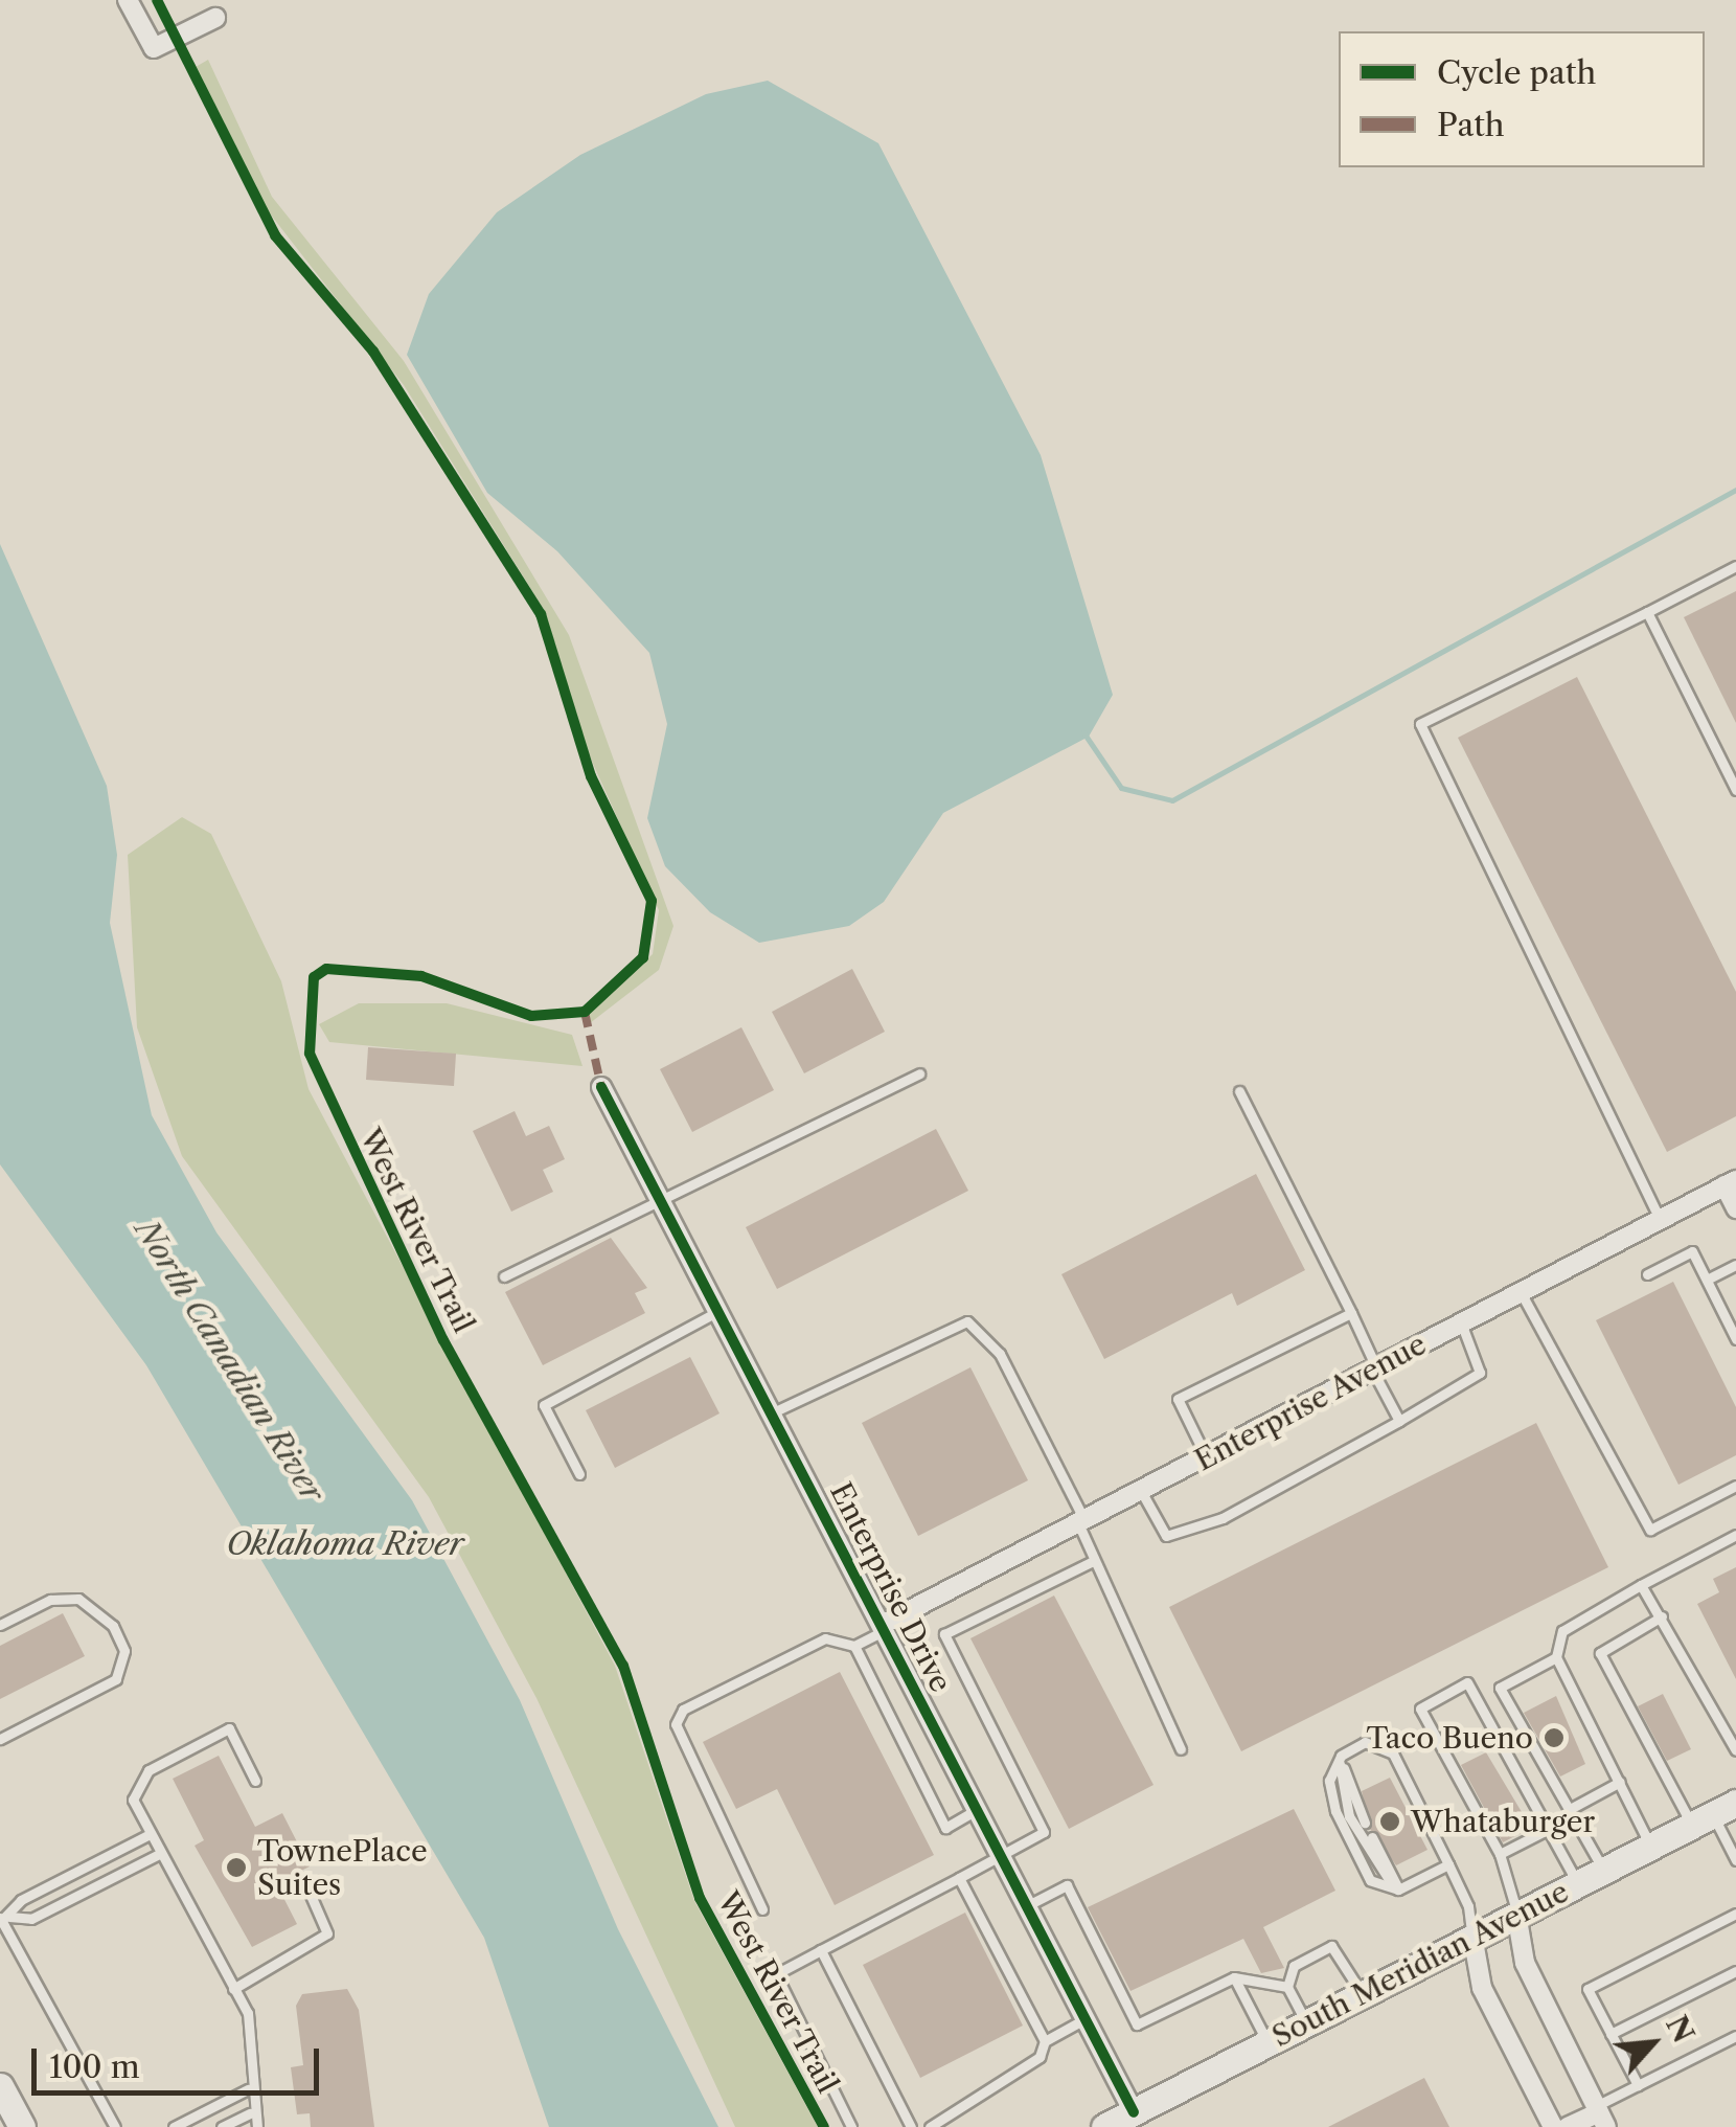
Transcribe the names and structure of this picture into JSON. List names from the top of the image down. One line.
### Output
{"streets":{"main road":["South Meridian Avenue"],"street":["Enterprise Avenue","Enterprise Drive"],"cycle path":["West River Trail"]},"crossings":[["Enterprise Avenue","Enterprise Drive"],["Enterprise Drive","South Meridian Avenue"]],"water":["North Canadian River","Oklahoma River"],"places":["Taco Bueno","Whataburger","TownePlace Suites"],"legend":["Cycle path","Path"],"scale_bar":"100 m","north":"top right"}
